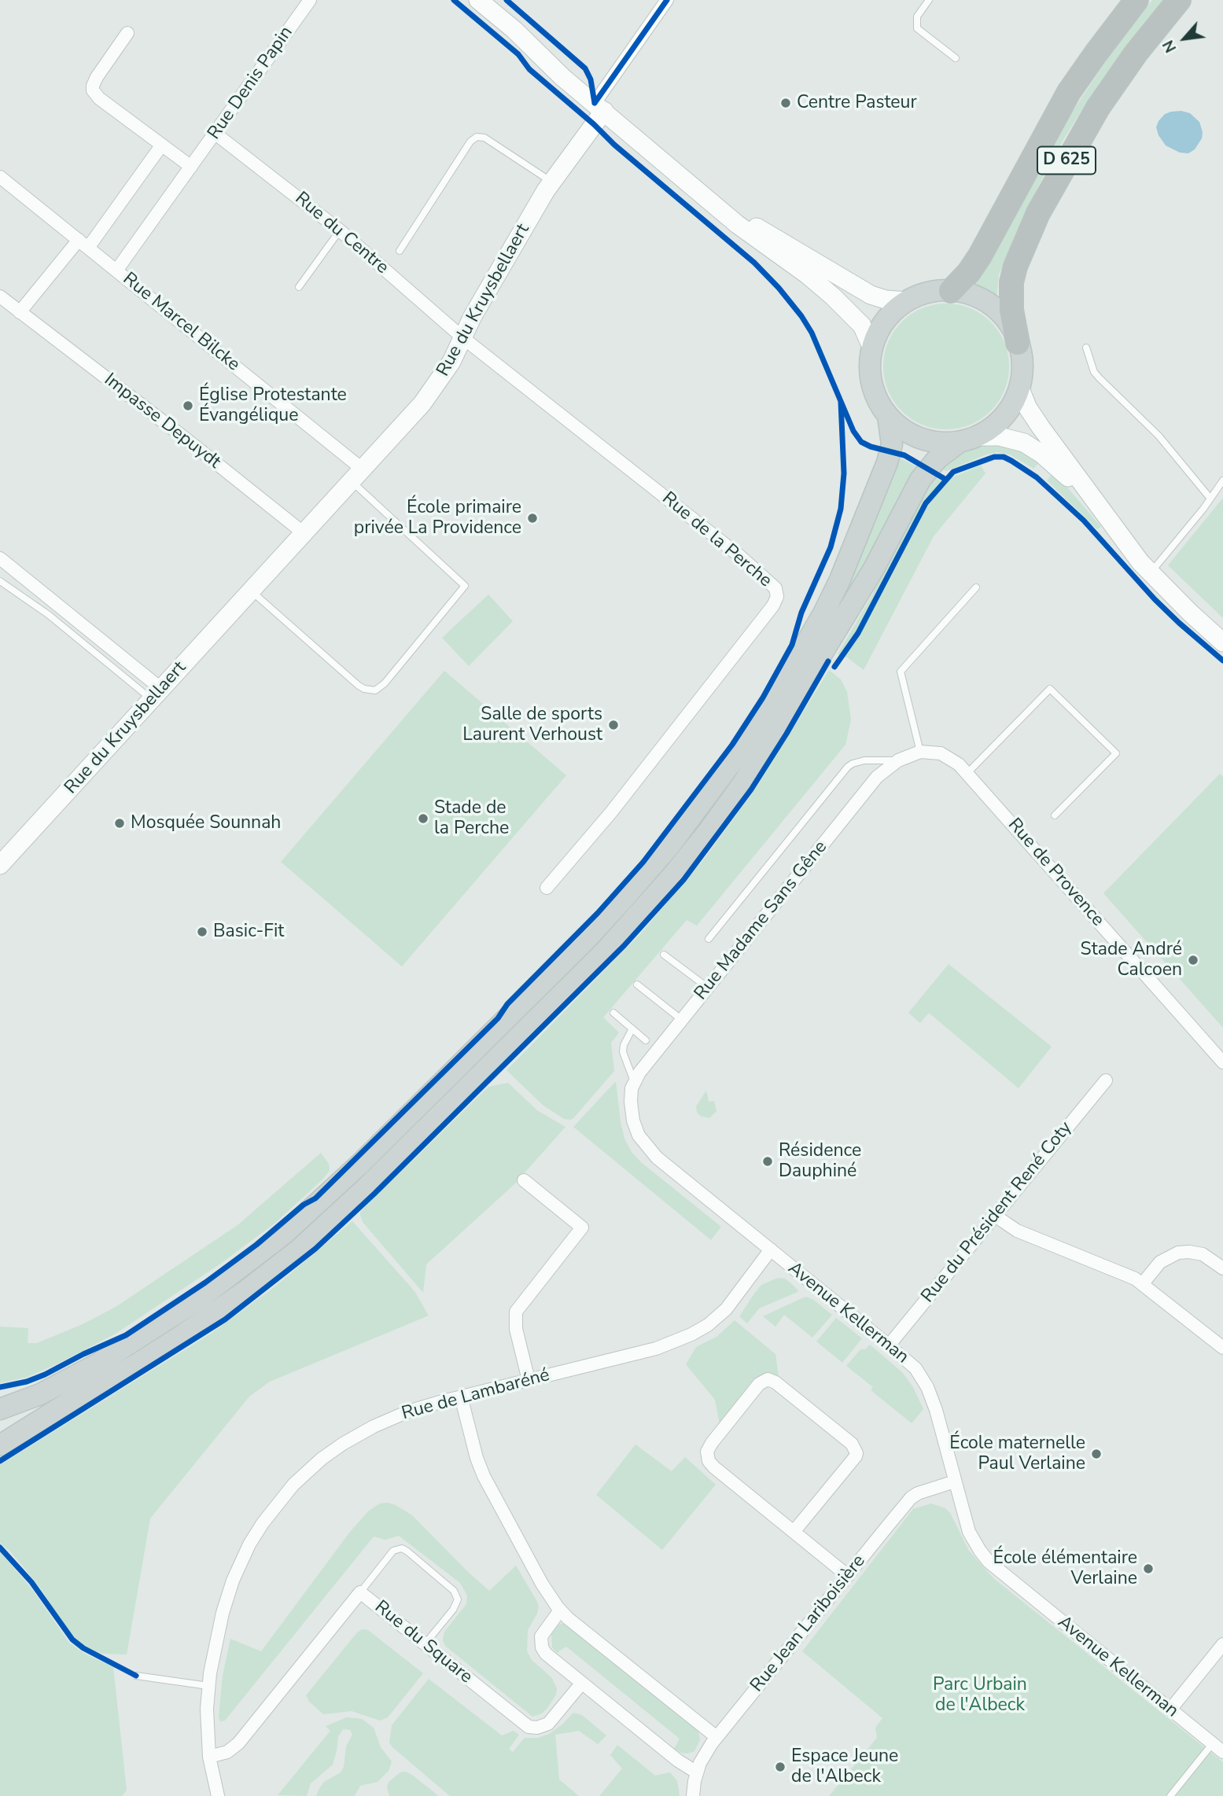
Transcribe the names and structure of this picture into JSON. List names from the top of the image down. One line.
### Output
{"streets":{"highway":["D 625"],"street":["Rue Denis Papin","Rue du Centre","Rue du Kruysbellaert","Rue Marcel Bilcke","Impasse Depuydt","Rue de la Perche","Rue de Provence","Rue Madame Sans Gêne","Rue du Président René Coty","Avenue Kellerman","Rue de Lambaréné","Rue Jean Lariboisière","Rue du Square"]},"crossings":[["Rue Denis Papin","Rue du Centre"],["Rue Denis Papin","Rue Marcel Bilcke"],["Rue du Centre","Rue du Kruysbellaert"],["Rue du Centre","Rue de la Perche"],["Rue du Kruysbellaert","Rue Marcel Bilcke"],["Rue du Kruysbellaert","Impasse Depuydt"],["Rue du Kruysbellaert","Rue de la Perche"],["Rue de Provence","Rue Madame Sans Gêne"],["Rue Madame Sans Gêne","Avenue Kellerman"],["Rue du Président René Coty","Avenue Kellerman"],["Avenue Kellerman","Rue de Lambaréné"],["Avenue Kellerman","Rue Jean Lariboisière"],["Rue de Lambaréné","Rue du Square"]],"parks":["Parc Urbain de l'Albeck"],"places":["Centre Pasteur","Église Protestante Évangélique","École primaire privée La Providence","Salle de sports Laurent Verhoust","Stade de la Perche","Mosquée Sounnah","Basic-Fit","Stade André Calcoen","Résidence Dauphiné","École maternelle Paul Verlaine","École élémentaire Verlaine","Espace Jeune de l'Albeck"],"north":"bottom left"}
